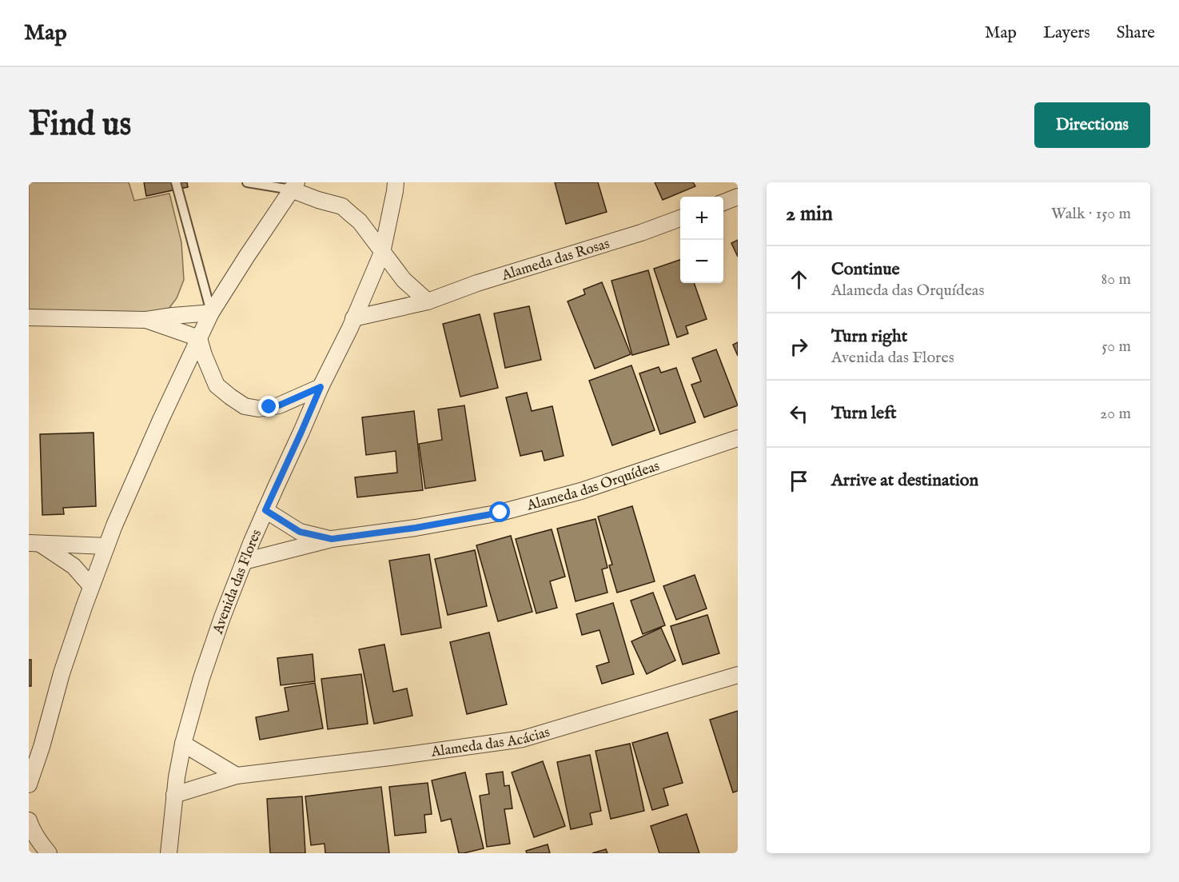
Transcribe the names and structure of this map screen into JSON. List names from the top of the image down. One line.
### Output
{"streets":{"street":["Alameda das Rosas","Alameda das Orquídeas","Avenida das Flores","Alameda das Acácias"]},"crossings":[["Alameda das Rosas","Avenida das Flores"],["Alameda das Orquídeas","Avenida das Flores"],["Avenida das Flores","Alameda das Acácias"]],"page":{"header":"Map","nav":["Map","Layers","Share"],"buttons":"Directions","title":"Find us","heading":["2 min","Walk · 150 m"],"map_buttons":["+","−"],"list":[["Continue","Alameda das Orquídeas","80 m"],["Turn right","Avenida das Flores","50 m"],["Turn left","20 m"],"Arrive at destination"]}}
